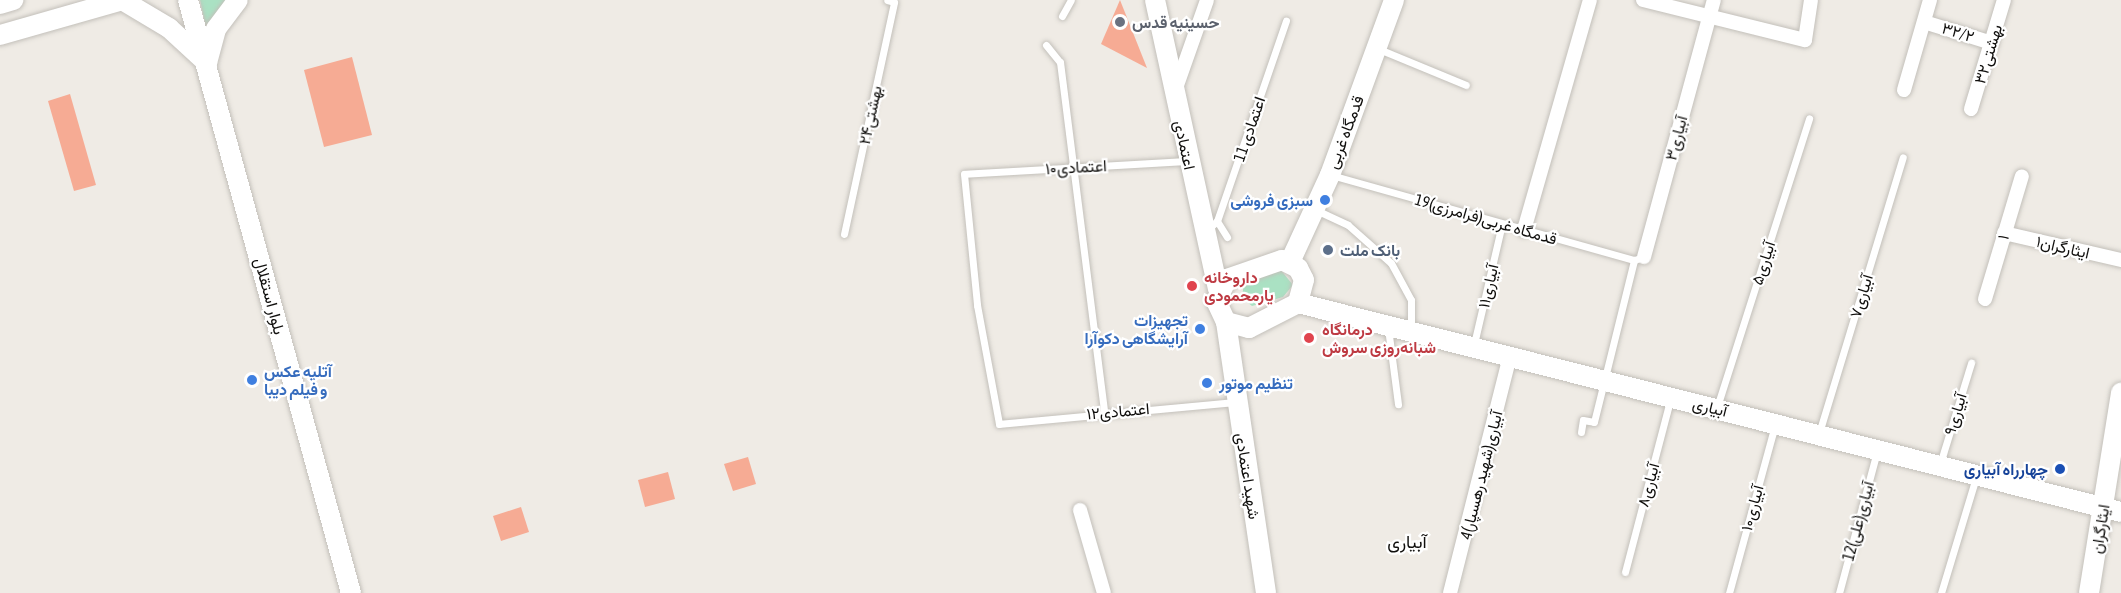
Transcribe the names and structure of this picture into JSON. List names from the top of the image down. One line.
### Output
{"streets":{"street":["۳۲/۲","بهشتی۳۲","قدمگاه غربی","آبیاری۳","اعتمادی","۱","ایثارگران۱","بلوار استقلال","آبیاری","4آبیاری(شهید رهسپار)","شهید اعتمادی","ایثارگران"],"lane":["۲۴بهشتی","11 اعتمادی","اعتمادی۱۰","19قدمگاه غربی(فرامرزی)","آبیاری۵","آبیاری۱۱","آبیاری۷","اعتمادی۱۲","آبیاری۹","آبیاری۸","آبیاری۱۰","12آبیاری(علی)"]},"crossings":[["۳۲/۲","بهشتی۳۲"],["11 اعتمادی","اعتمادی"],["قدمگاه غربی","19قدمگاه غربی(فرامرزی)"],["آبیاری۳","19قدمگاه غربی(فرامرزی)"],["آبیاری۳","آبیاری"],["اعتمادی","اعتمادی۱۰"],["اعتمادی","شهید اعتمادی"],["اعتمادی۱۰","اعتمادی۱۲"],["19قدمگاه غربی(فرامرزی)","آبیاری۱۱"],["۱","ایثارگران۱"],["آبیاری۵","آبیاری"],["آبیاری۱۱","آبیاری"],["آبیاری۷","آبیاری"],["آبیاری","آبیاری۹"],["آبیاری","4آبیاری(شهید رهسپار)"],["آبیاری","آبیاری۸"],["آبیاری","آبیاری۱۰"],["آبیاری","12آبیاری(علی)"],["آبیاری","ایثارگران"],["اعتمادی۱۲","شهید اعتمادی"]],"districts":["آبیاری"],"places":["حسینیه قدس","سبزی فروشی","بانک ملت","داروخانه یارمحمودی","تجهیزات آرایشگاهی دکوآرا","درمانگاه شبانه‌روزی سروش","آتلیه عکس و فیلم دیبا","تنظیم موتور","چهارراه آبیاری"]}
